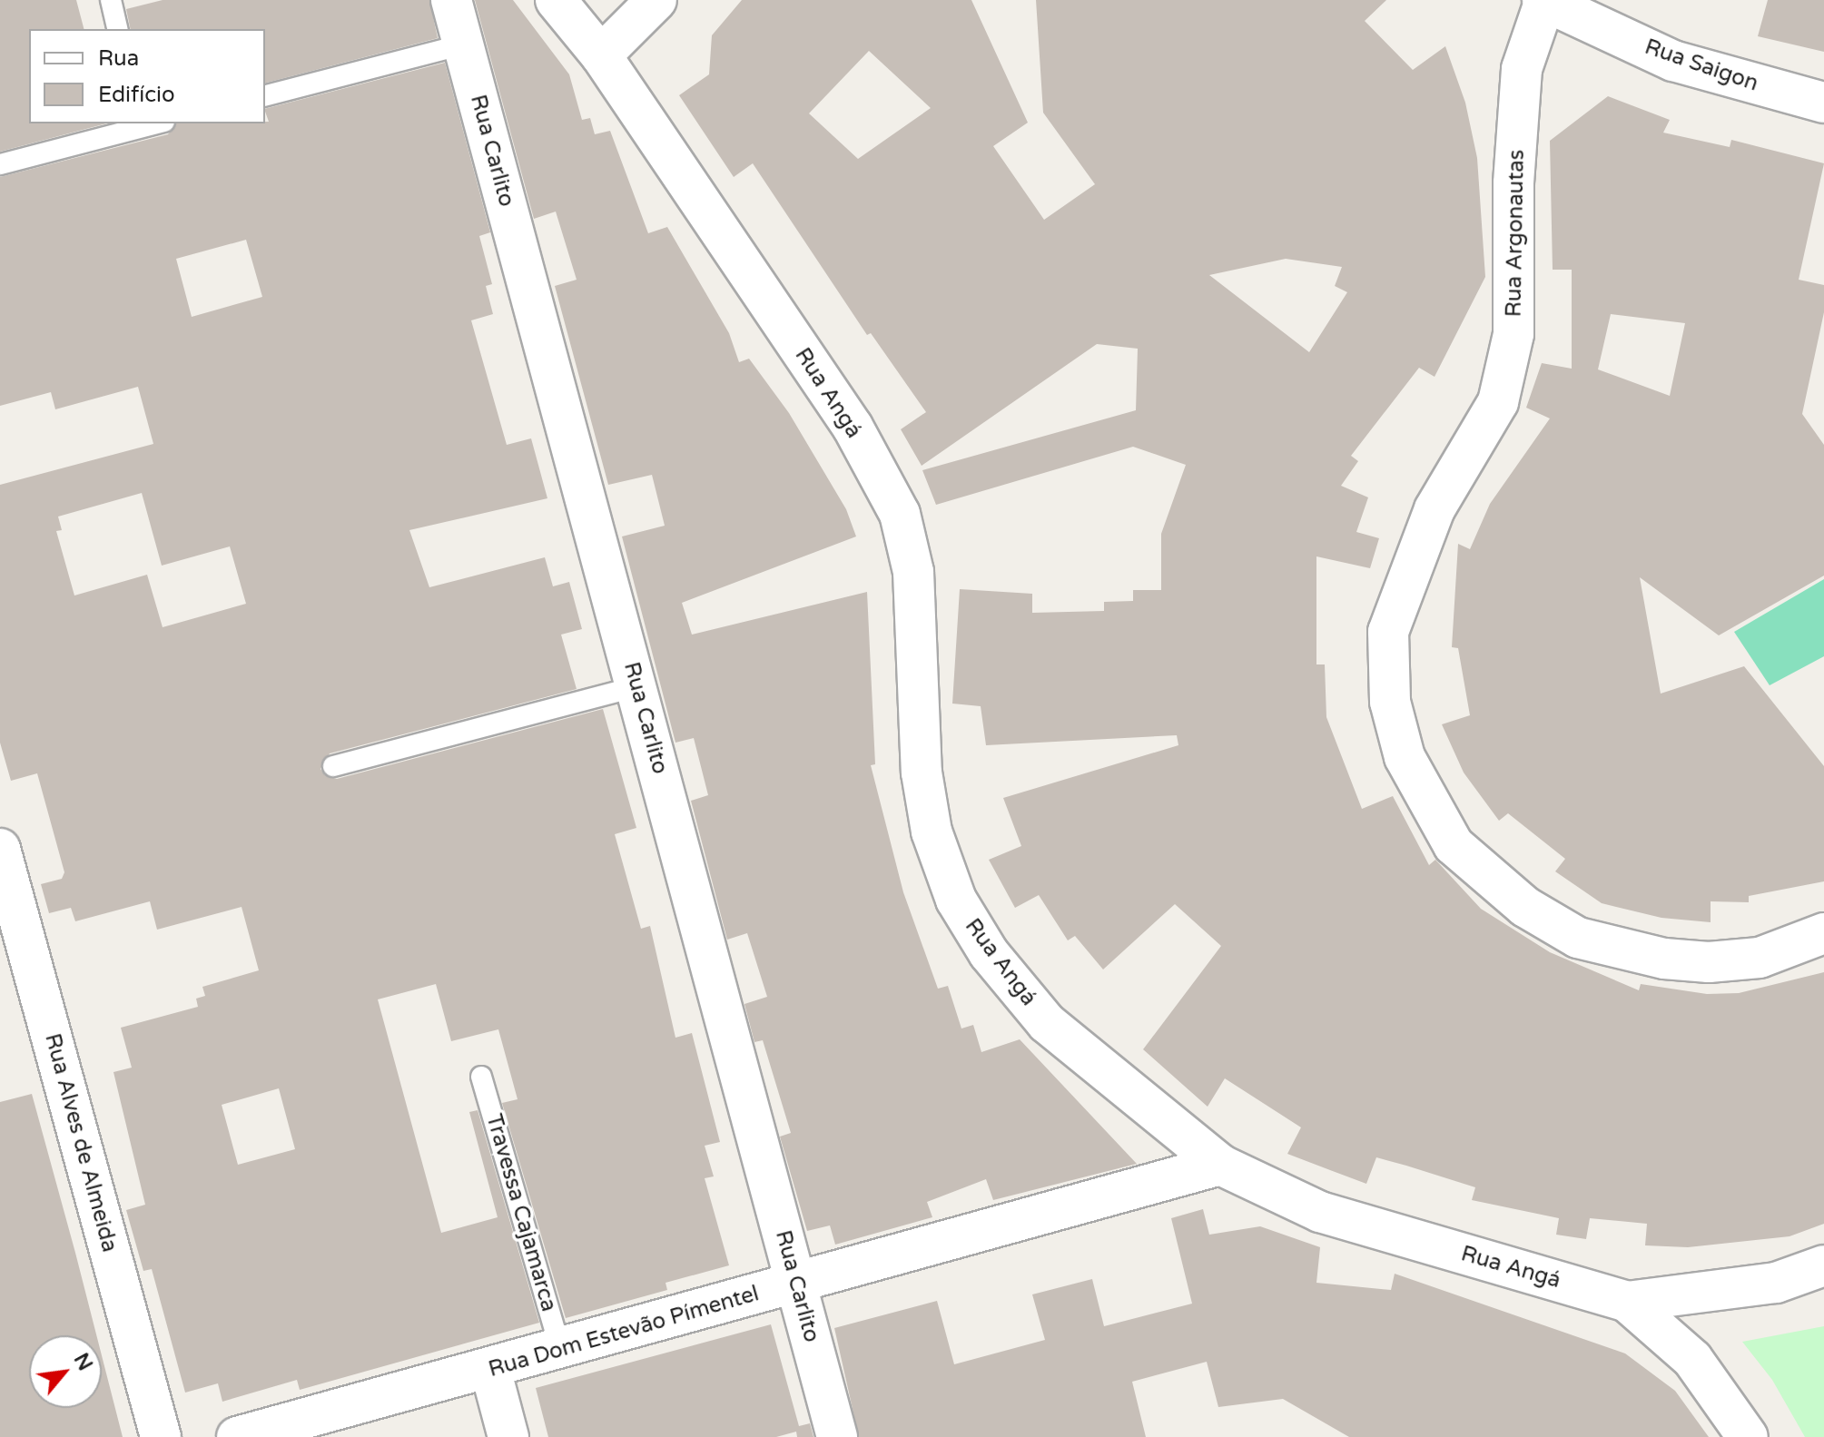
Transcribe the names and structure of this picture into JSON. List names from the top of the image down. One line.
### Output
{"streets":{"street":["Rua Saigon","Rua Carlito","Rua Argonautas","Rua Angá","Rua Alves de Almeida","Rua Dom Estevão Pímentel"],"lane":["Travessa Cajamarca"]},"crossings":[["Rua Saigon","Rua Argonautas"],["Rua Carlito","Rua Dom Estevão Pímentel"],["Rua Angá","Rua Dom Estevão Pímentel"],["Travessa Cajamarca","Rua Dom Estevão Pímentel"]],"legend":["Rua","Edifício"],"north":"top right"}
